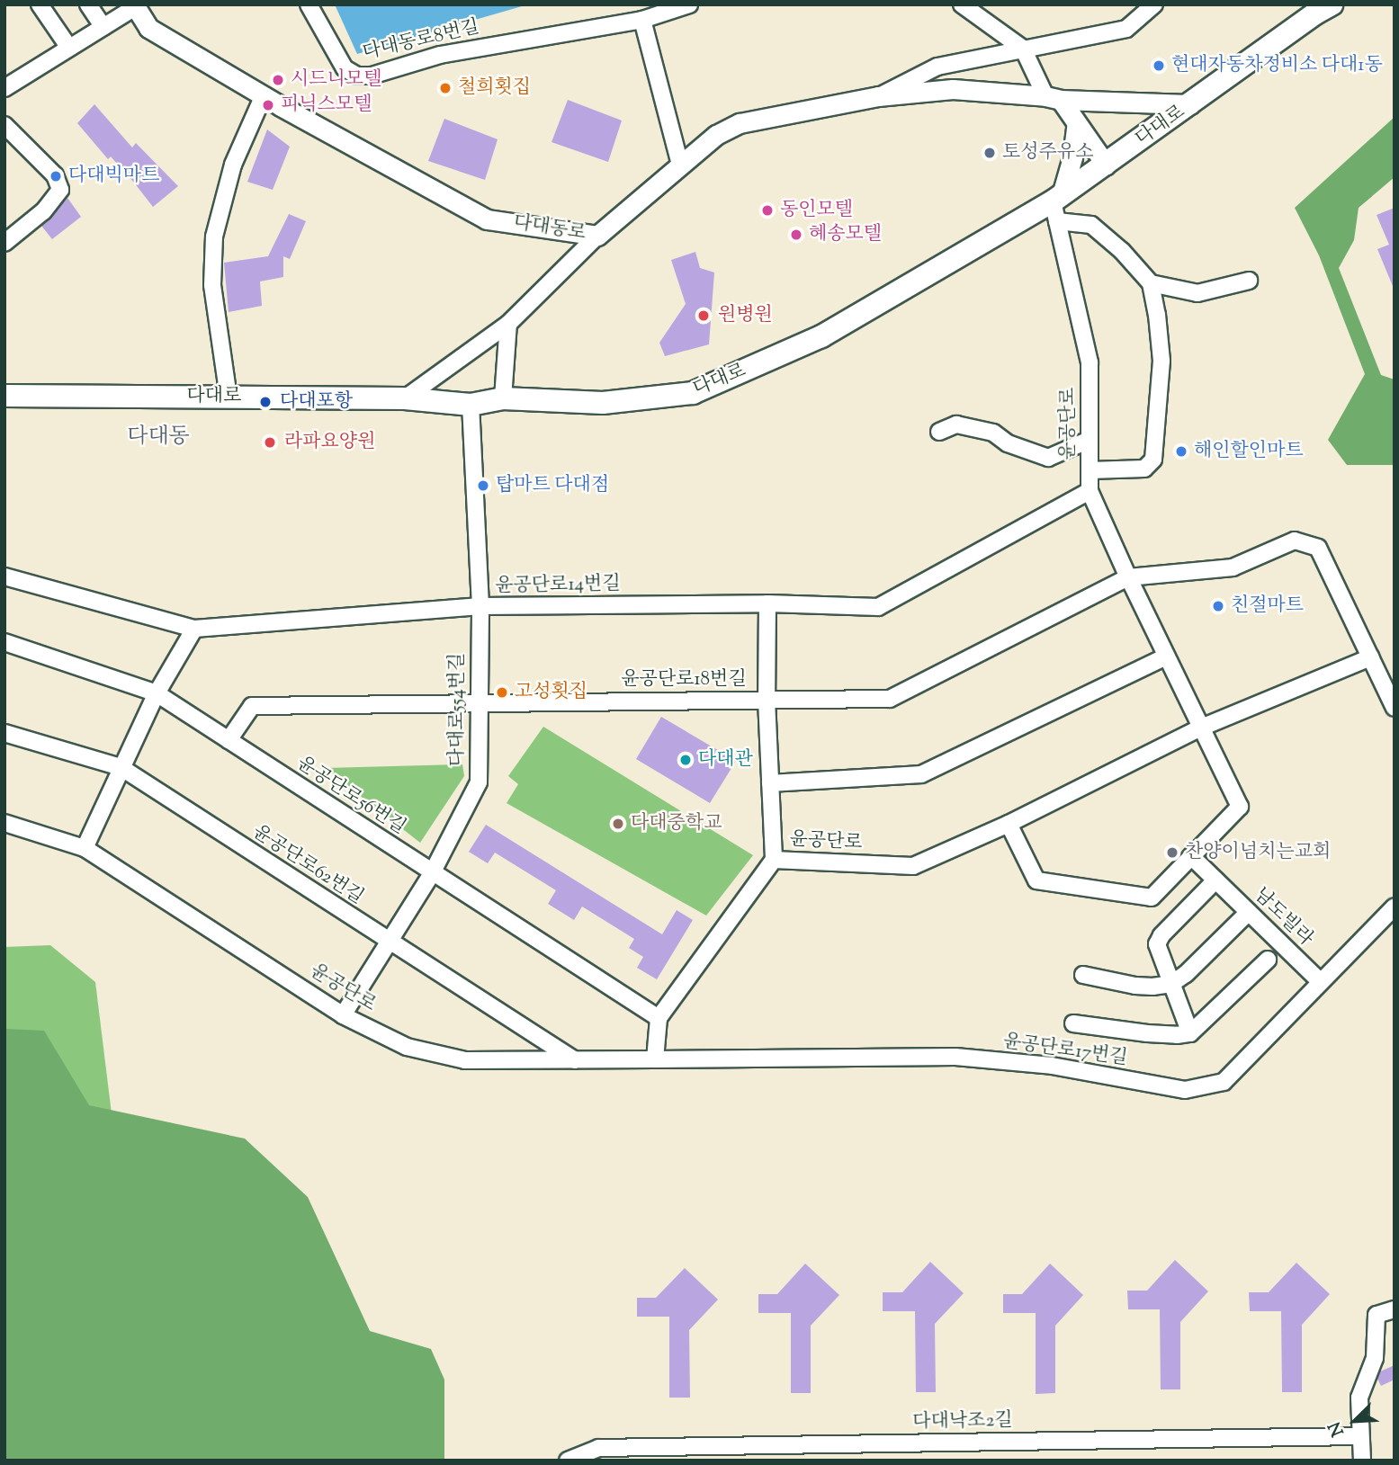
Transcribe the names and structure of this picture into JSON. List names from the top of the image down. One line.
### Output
{"streets":{"main road":["다대로"],"street":["다대동로8번길","다대동로","윤공단로","윤공단로14번길","윤공단로18번길","다대로554번길","윤공단로56번길","윤공단로62번길","남도빌라","윤공단로17번길","다대낙조2길"]},"crossings":[["다대로","다대동로"],["다대로","윤공단로"],["다대로","다대로554번길"],["윤공단로","윤공단로14번길"],["윤공단로","윤공단로18번길"],["윤공단로","다대로554번길"],["윤공단로","윤공단로56번길"],["윤공단로","윤공단로62번길"],["윤공단로","윤공단로17번길"],["윤공단로14번길","다대로554번길"],["윤공단로18번길","다대로554번길"],["윤공단로18번길","윤공단로56번길"],["다대로554번길","윤공단로56번길"],["다대로554번길","윤공단로62번길"],["남도빌라","윤공단로17번길"]],"districts":["다대동"],"places":["현대자동차정비소 다대1동","시드니모텔","철희횟집","피닉스모텔","토성주유소","다대빅마트","동인모텔","혜송모텔","원병원","다대포항","라파요양원","해인할인마트","탑마트 다대점","친절마트","고성횟집","다대관","다대중학교","찬양이넘치는교회"],"north":"bottom left"}
